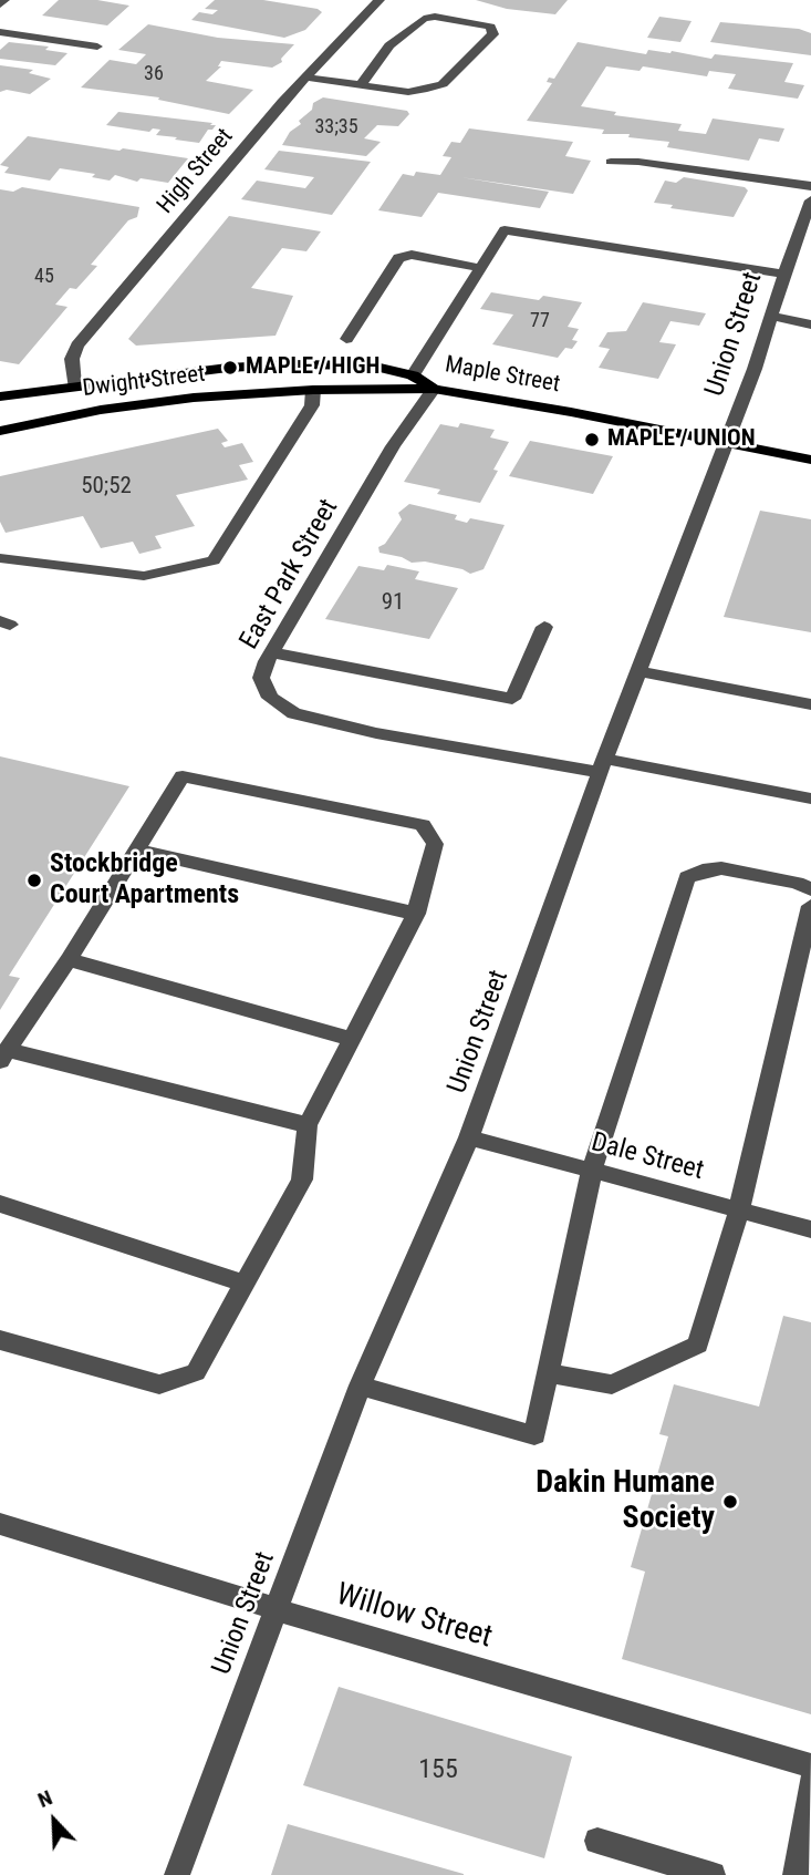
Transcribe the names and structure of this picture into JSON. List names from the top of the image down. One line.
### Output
{"streets":{"main road":["Maple Street","Dwight Street"],"street":["High Street","Union Street","East Park Street","Dale Street","Willow Street"]},"crossings":[["High Street","Maple Street"],["Union Street","Maple Street"],["Union Street","East Park Street"],["Union Street","Dale Street"],["Union Street","Willow Street"],["Maple Street","Dwight Street"],["Maple Street","East Park Street"],["Dwight Street","East Park Street"]],"places":["MAPLE / HIGH","MAPLE / UNION","Stockbridge Court Apartments","Dakin Humane Society"],"house_numbers":["36","33;35","45","77","50;52","91","155"],"north":"top left"}
